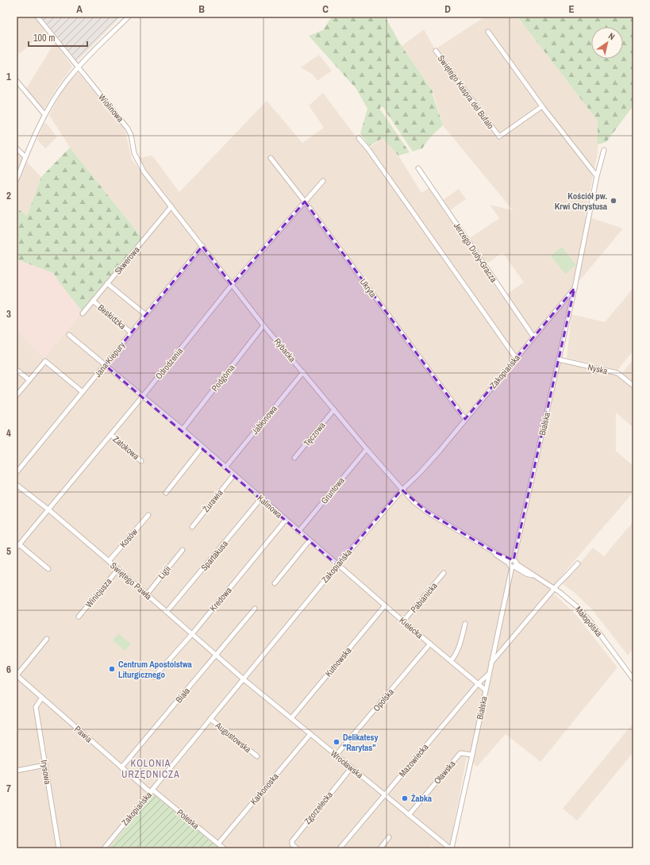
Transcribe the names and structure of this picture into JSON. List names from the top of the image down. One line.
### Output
{"streets":{"street":["Świętego Kaspra del Bufalo","Wiolinowa","Jerzego Dudy-Gracza","Skwerowa","Ukryta","Beskidzka","Rybacka","Jana Kiepury","Odrodzenia","Nyska","Zakopiańska","Podgórna","Jabłonowa","Bialska","Tęczowa","Zatokowa","Gruntowa","Żurawia","Kalinowa","Kosów","Spartakusa","Ligii","Świętego Pawła","Winicjusza","Pabianicka","Kredowa","Małopolska","Kielecka","Kutnowska","Biała","Opolska","Pawia","Augustowska","Mazowiecka","Wrocławska","Irysowa","Oławska","Karkonoska","Zgorzelecka","Poleska"]},"crossings":[["Wiolinowa","Skwerowa"],["Wiolinowa","Rybacka"],["Jerzego Dudy-Gracza","Zakopiańska"],["Skwerowa","Beskidzka"],["Skwerowa","Rybacka"],["Ukryta","Odrodzenia"],["Ukryta","Zakopiańska"],["Beskidzka","Jana Kiepury"],["Rybacka","Jana Kiepury"],["Rybacka","Odrodzenia"],["Rybacka","Zakopiańska"],["Rybacka","Podgórna"],["Rybacka","Jabłonowa"],["Rybacka","Tęczowa"],["Rybacka","Gruntowa"],["Rybacka","Małopolska"],["Jana Kiepury","Kalinowa"],["Odrodzenia","Zatokowa"],["Odrodzenia","Kalinowa"],["Odrodzenia","Świętego Pawła"],["Nyska","Bialska"],["Zakopiańska","Bialska"],["Zakopiańska","Kalinowa"],["Zakopiańska","Świętego Pawła"],["Zakopiańska","Małopolska"],["Zakopiańska","Kielecka"],["Zakopiańska","Pawia"],["Zakopiańska","Augustowska"],["Zakopiańska","Wrocławska"],["Zakopiańska","Poleska"],["Podgórna","Kalinowa"],["Jabłonowa","Kalinowa"],["Bialska","Małopolska"],["Bialska","Kielecka"],["Bialska","Mazowiecka"],["Bialska","Wrocławska"],["Bialska","Oławska"],["Gruntowa","Kalinowa"],["Żurawia","Kalinowa"],["Kalinowa","Spartakusa"],["Kalinowa","Kredowa"],["Kalinowa","Kielecka"],["Kosów","Świętego Pawła"],["Spartakusa","Świętego Pawła"],["Ligii","Świętego Pawła"],["Świętego Pawła","Winicjusza"],["Świętego Pawła","Kredowa"],["Świętego Pawła","Biała"],["Świętego Pawła","Wrocławska"],["Pabianicka","Kielecka"],["Kielecka","Kutnowska"],["Kielecka","Opolska"],["Kielecka","Mazowiecka"],["Kutnowska","Wrocławska"],["Biała","Pawia"],["Opolska","Wrocławska"],["Pawia","Irysowa"],["Pawia","Poleska"],["Mazowiecka","Wrocławska"],["Wrocławska","Oławska"],["Wrocławska","Karkonoska"],["Wrocławska","Zgorzelecka"],["Karkonoska","Poleska"]],"districts":["KOLONIA URZĘDNICZA"],"places":["Kościół pw. Krwi Chrystusa","Centrum Apostolstwa Liturgicznego","Delikatesy \"Rarytas\"","Żabka"],"scale_bar":"100 m","north":"top right","grid":{"columns":["A","B","C","D","E"],"rows":["1","2","3","4","5","6","7"]}}
